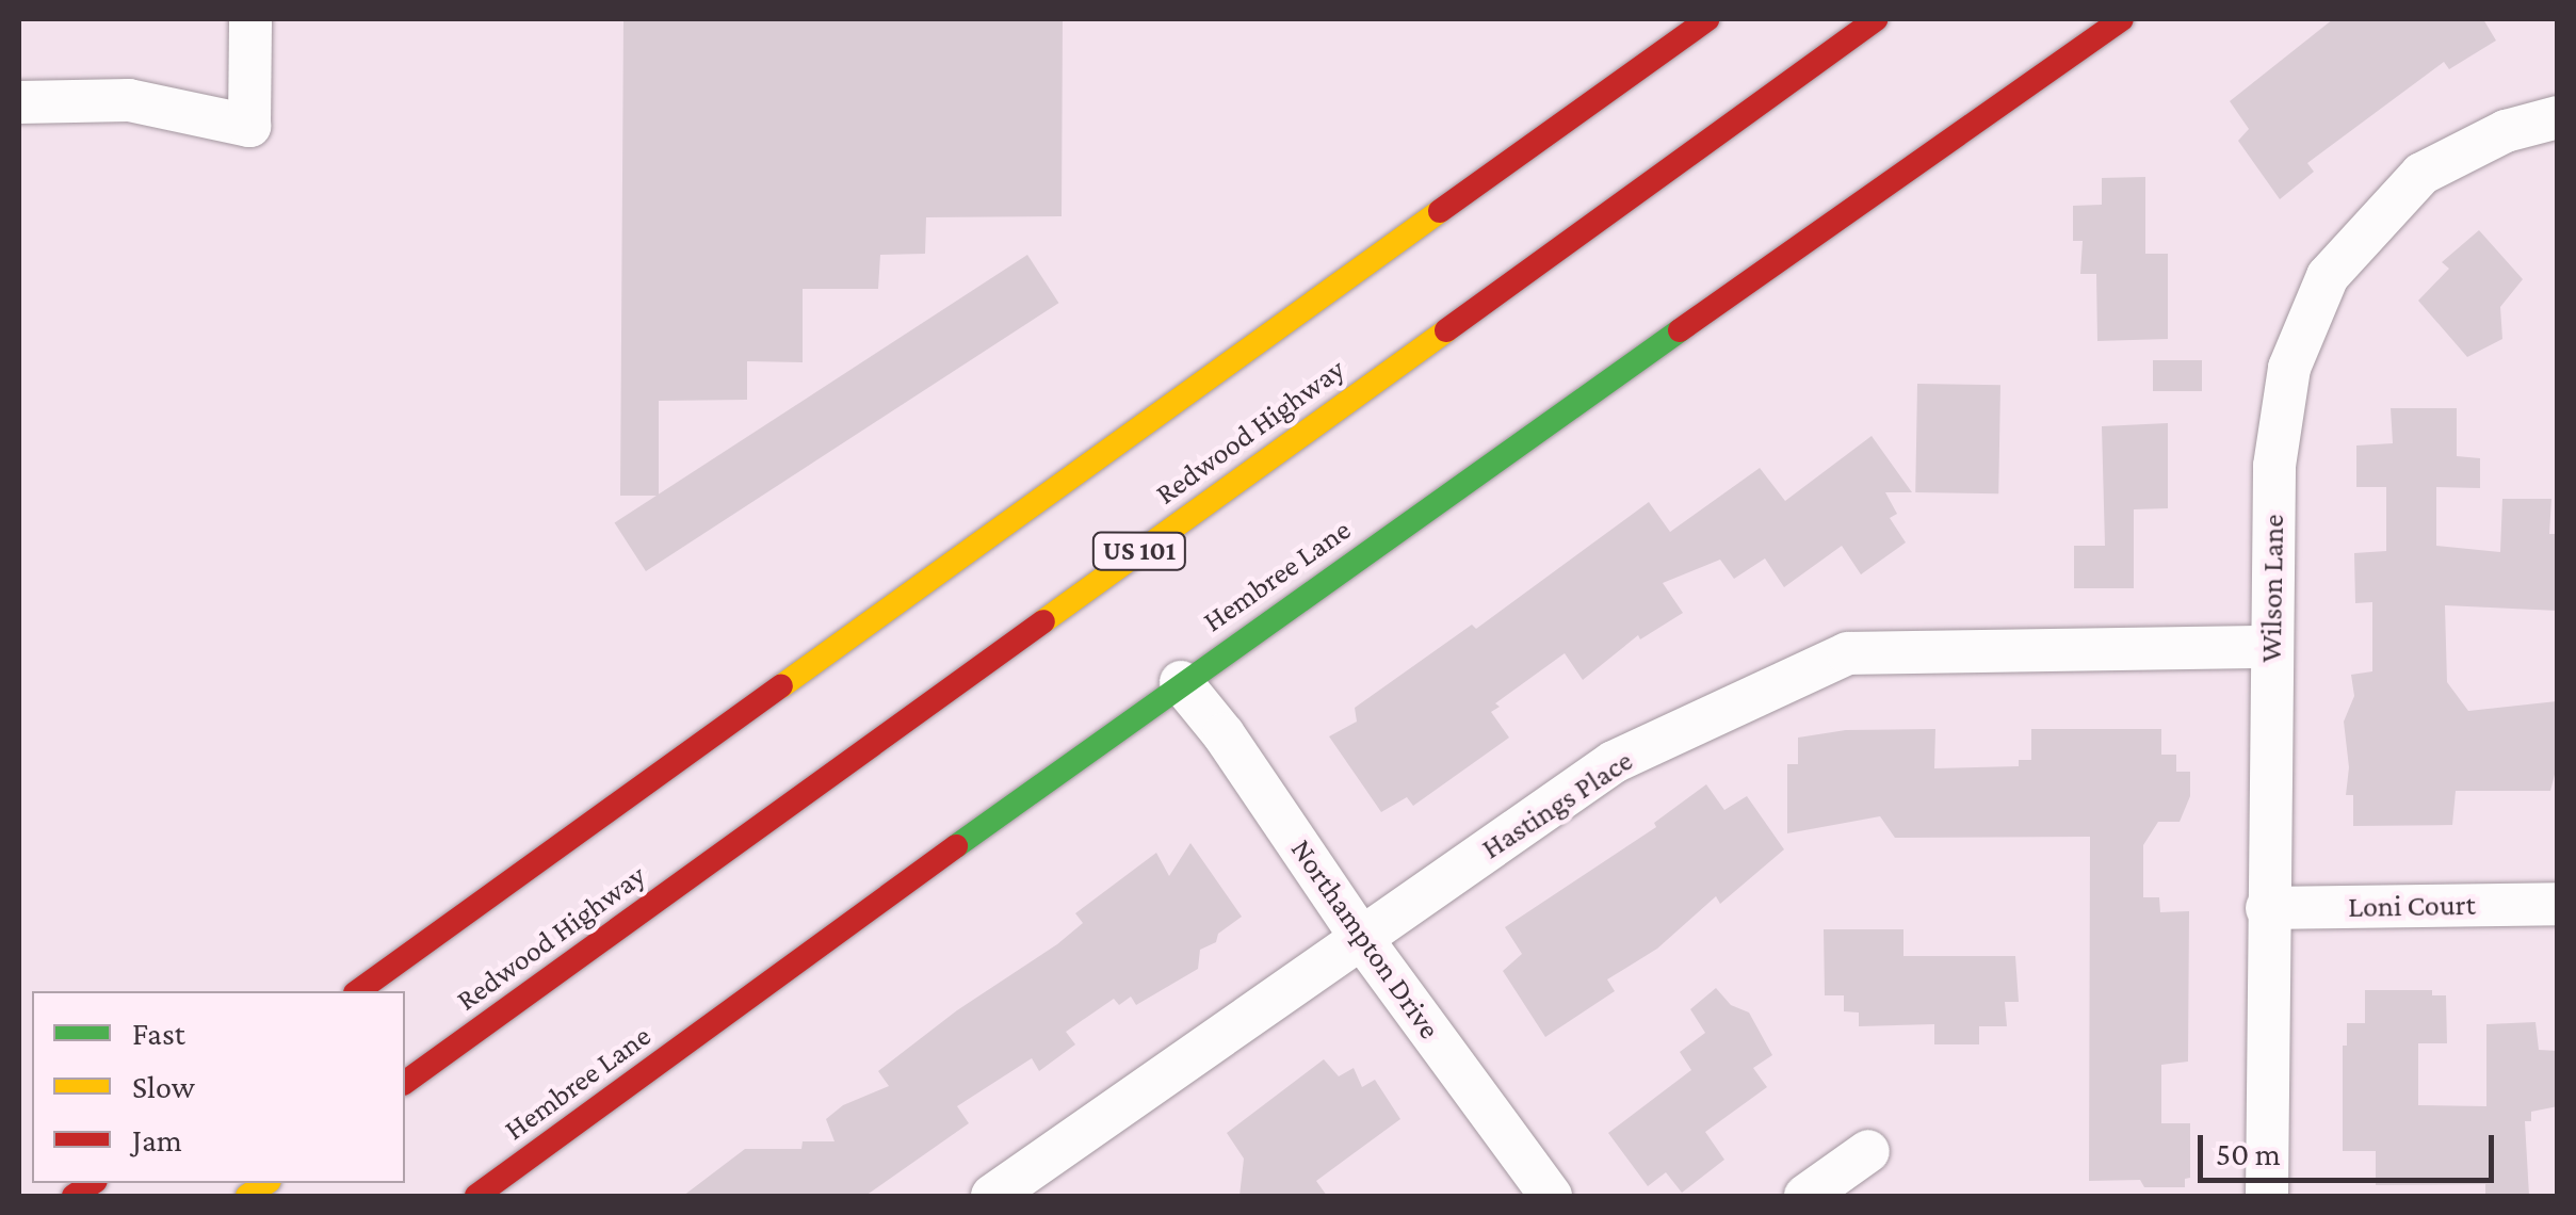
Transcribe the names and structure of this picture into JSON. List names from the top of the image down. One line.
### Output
{"streets":{"main road":["Redwood Highway","US 101","Hembree Lane"],"street":["Wilson Lane","Hastings Place","Loni Court","Northampton Drive"]},"crossings":[["Hembree Lane","Northampton Drive"],["Wilson Lane","Hastings Place"],["Wilson Lane","Loni Court"],["Hastings Place","Northampton Drive"]],"legend":["Fast","Slow","Jam"],"scale_bar":"50 m"}
